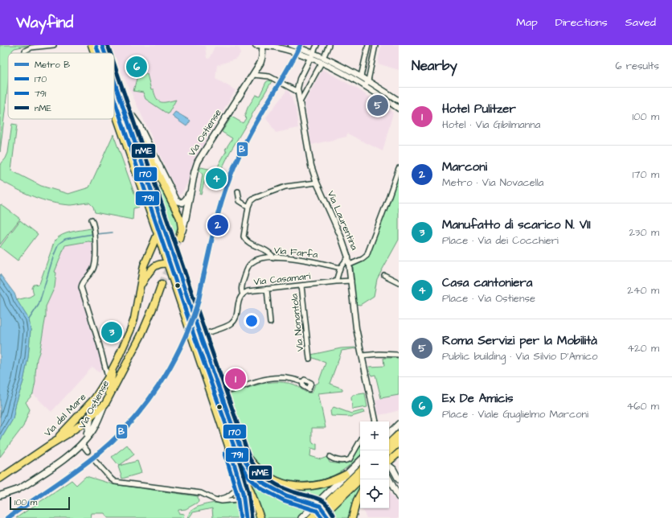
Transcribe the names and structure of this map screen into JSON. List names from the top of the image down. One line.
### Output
{"streets":{"main road":["Via Ostiense","Via del Mare"],"street":["Via Laurentina","Via Farfa","Via Casamari","Via Nonantola"]},"crossings":[["Via Ostiense","Via del Mare"],["Via Laurentina","Via Casamari"],["Via Farfa","Via Casamari"],["Via Casamari","Via Nonantola"]],"lines":["metro line B","transit line 170","transit line nME","transit line 791"],"legend":["Metro B","170","791","nME"],"scale_bar":"100 m","page":{"header":"Wayfind","nav":["Map","Directions","Saved"],"heading":["Nearby","6 results"],"pins":["6","5","4","2","3","1"],"list":[{"mark":"1","name":"Hotel Pulitzer","note":"Hotel · Via Gibilmanna","value":"100 m"},{"mark":"2","name":"Marconi","note":"Metro · Via Novacella","value":"170 m"},{"mark":"3","name":"Manufatto di scarico N. VII","note":"Place · Via dei Cocchieri","value":"230 m"},{"mark":"4","name":"Casa cantoniera","note":"Place · Via Ostiense","value":"240 m"},{"mark":"5","name":"Roma Servizi per la Mobilità","note":"Public building · Via Silvio D'Amico","value":"420 m"},{"mark":"6","name":"Ex De Amicis","note":"Place · Viale Guglielmo Marconi","value":"460 m"}],"map_buttons":["+","−"],"scale":"100 m"}}
